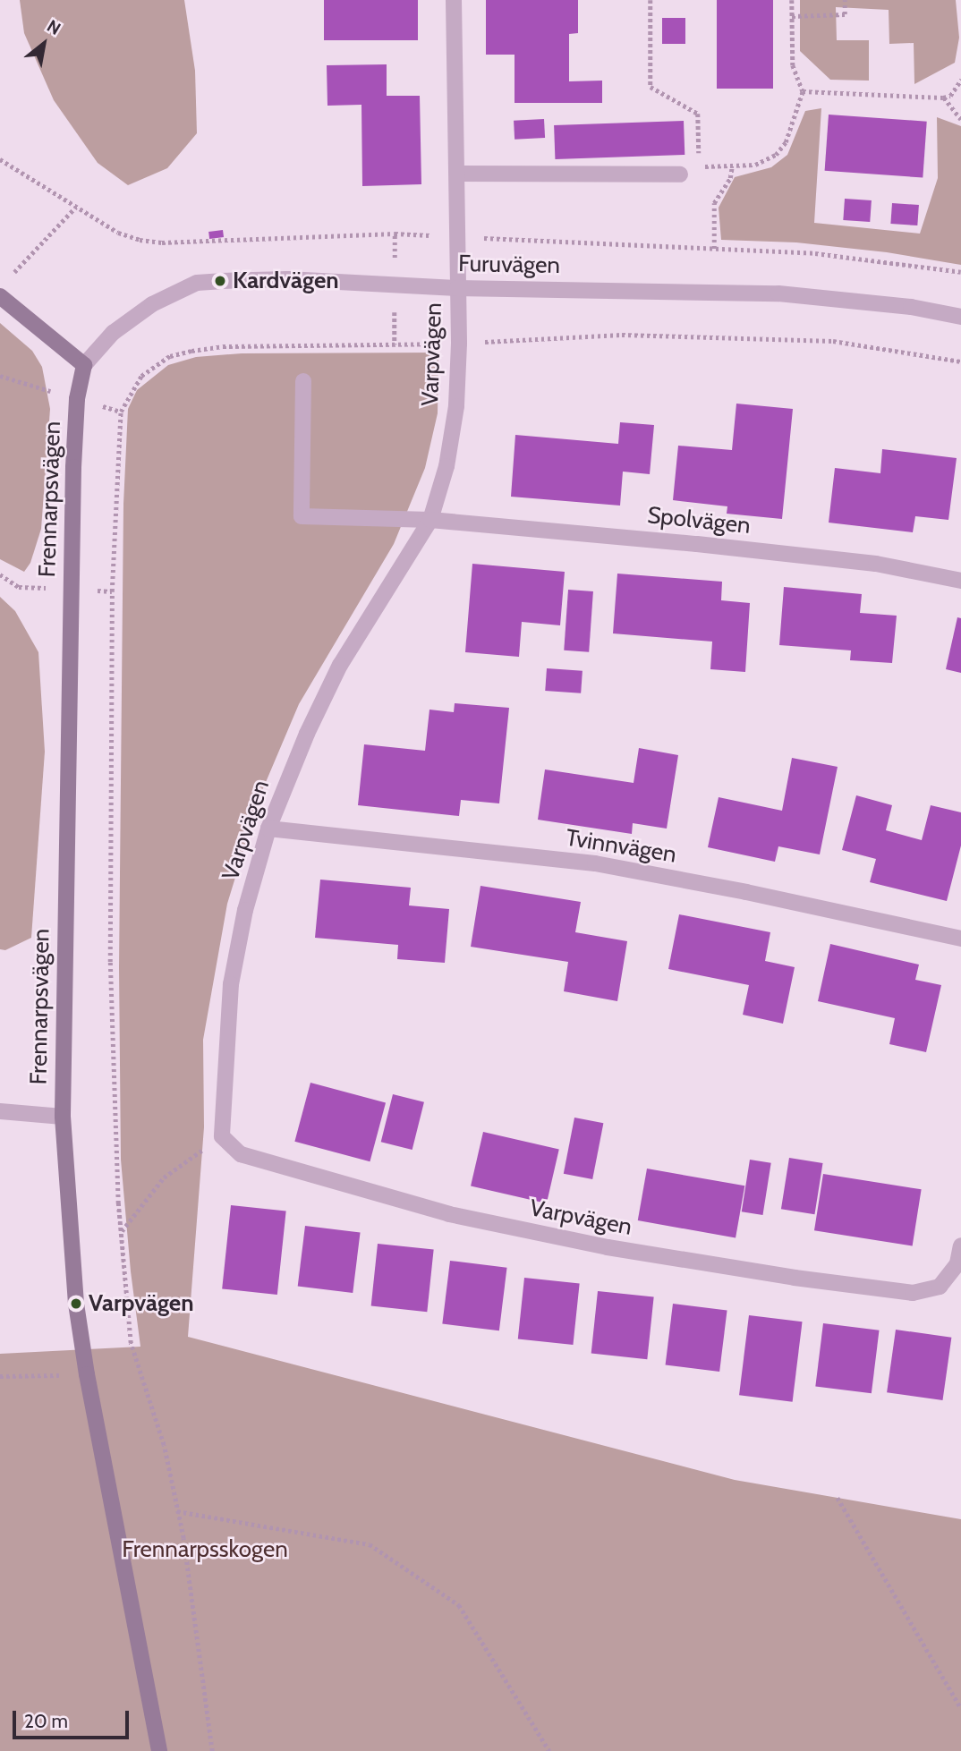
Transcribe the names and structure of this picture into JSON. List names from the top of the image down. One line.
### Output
{"streets":{"street":["Furuvägen","Varpvägen","Frennarpsvägen","Spolvägen","Tvinnvägen"]},"crossings":[["Furuvägen","Varpvägen"],["Furuvägen","Frennarpsvägen"],["Varpvägen","Spolvägen"],["Varpvägen","Tvinnvägen"]],"parks":["Frennarpsskogen"],"places":["Kardvägen","Varpvägen"],"scale_bar":"20 m","north":"top right"}
